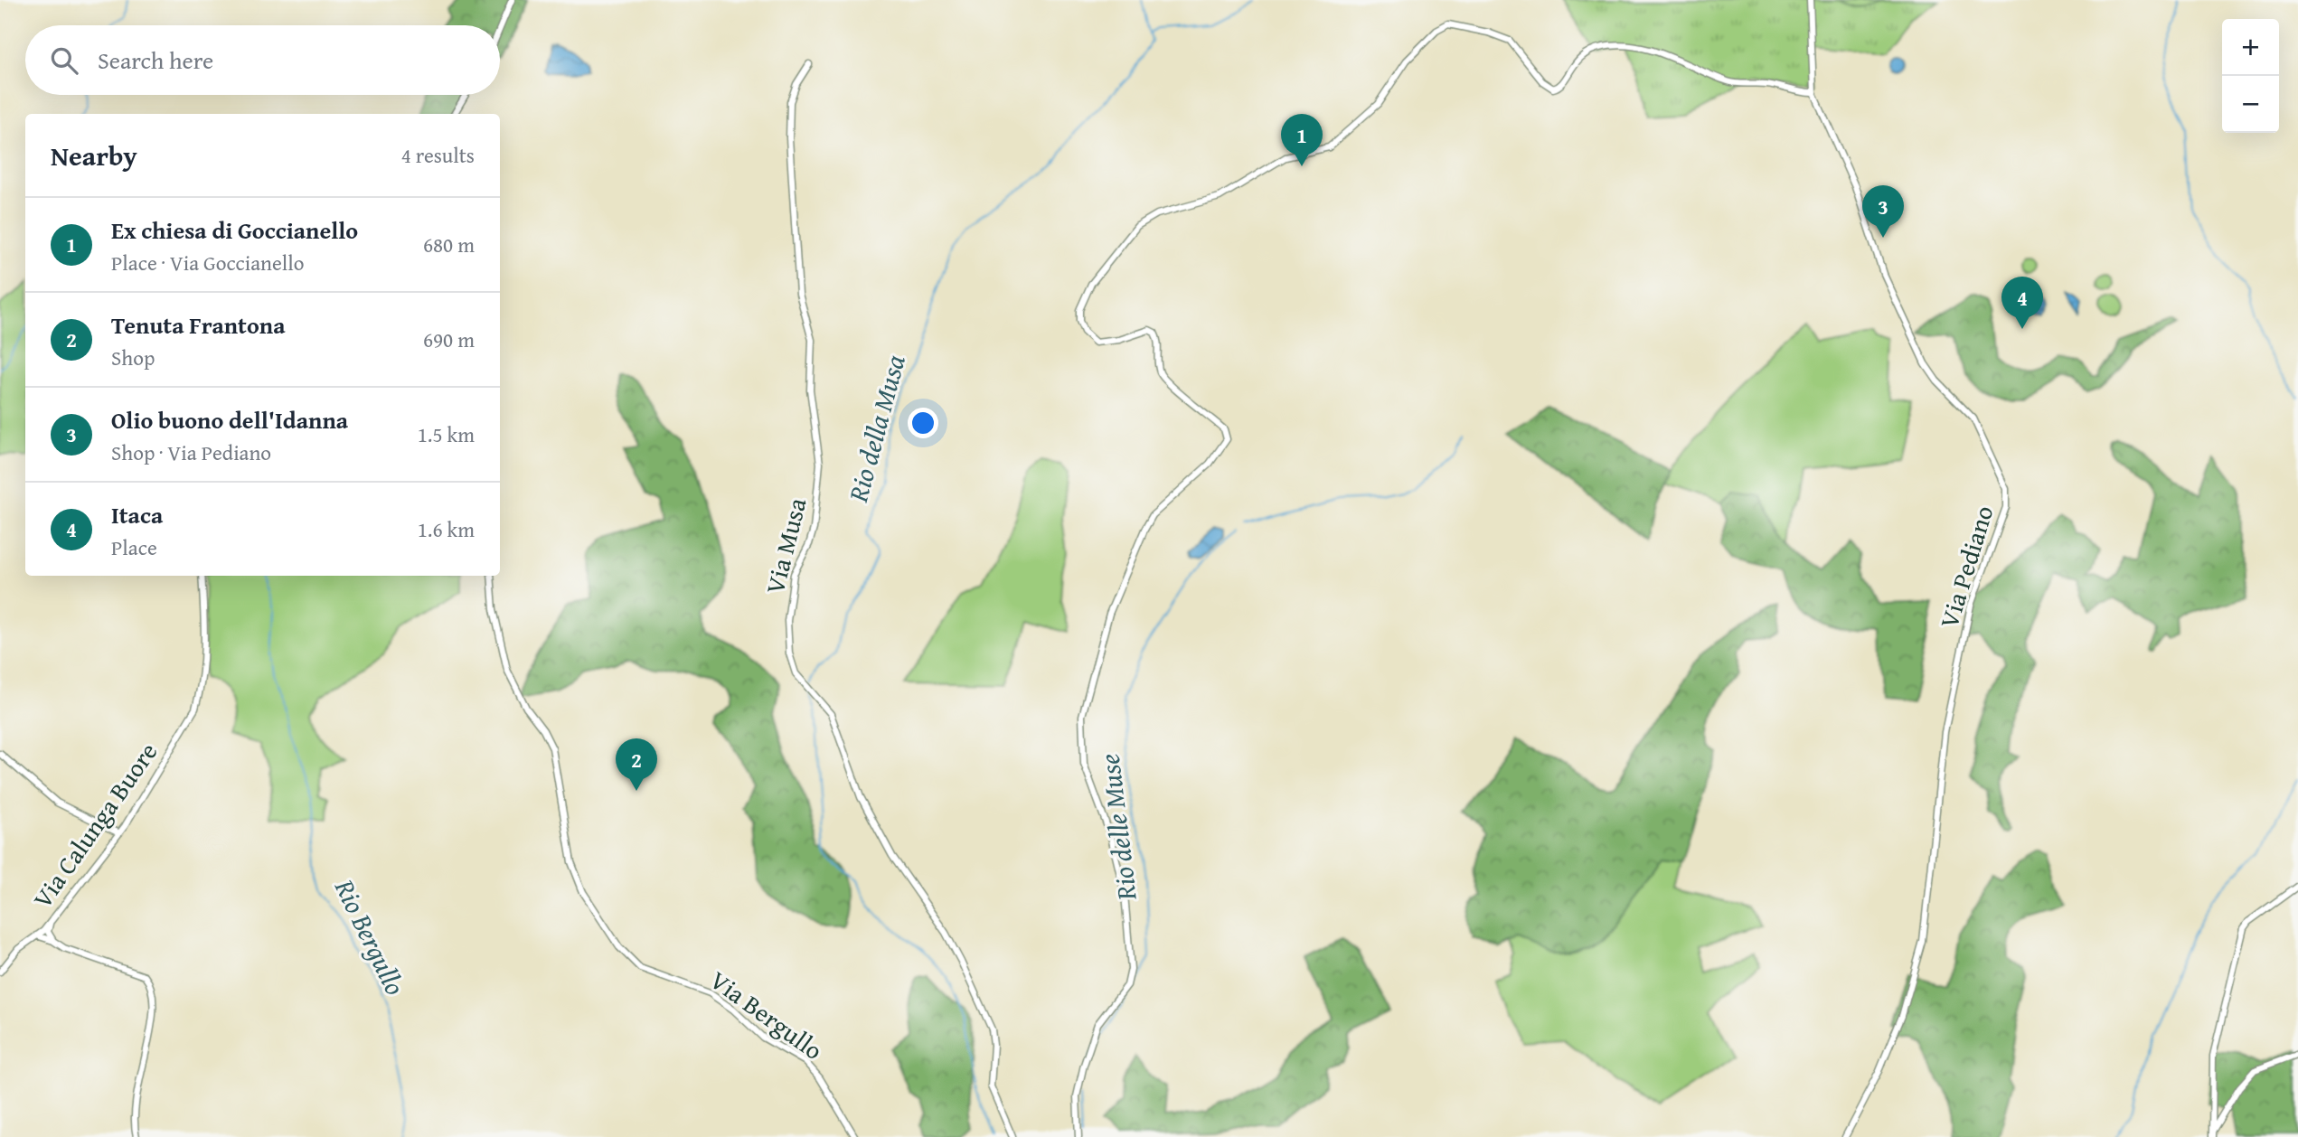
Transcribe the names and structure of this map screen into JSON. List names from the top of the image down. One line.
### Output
{"streets":{"street":["Via Musa","Via Pediano","Via Calunga Buore","Via Bergullo"]},"water":["Rio della Musa","Rio delle Muse","Rio Bergullo"],"page":{"map_buttons":["+","−"],"search":"Search here","pins":["1","3","4","2"],"heading":["Nearby","4 results"],"list":[{"mark":"1","name":"Ex chiesa di Goccianello","note":"Place · Via Goccianello","value":"680 m"},{"mark":"2","name":"Tenuta Frantona","note":"Shop","value":"690 m"},{"mark":"3","name":"Olio buono dell'Idanna","note":"Shop · Via Pediano","value":"1.5 km"},{"mark":"4","name":"Itaca","note":"Place","value":"1.6 km"}]}}
